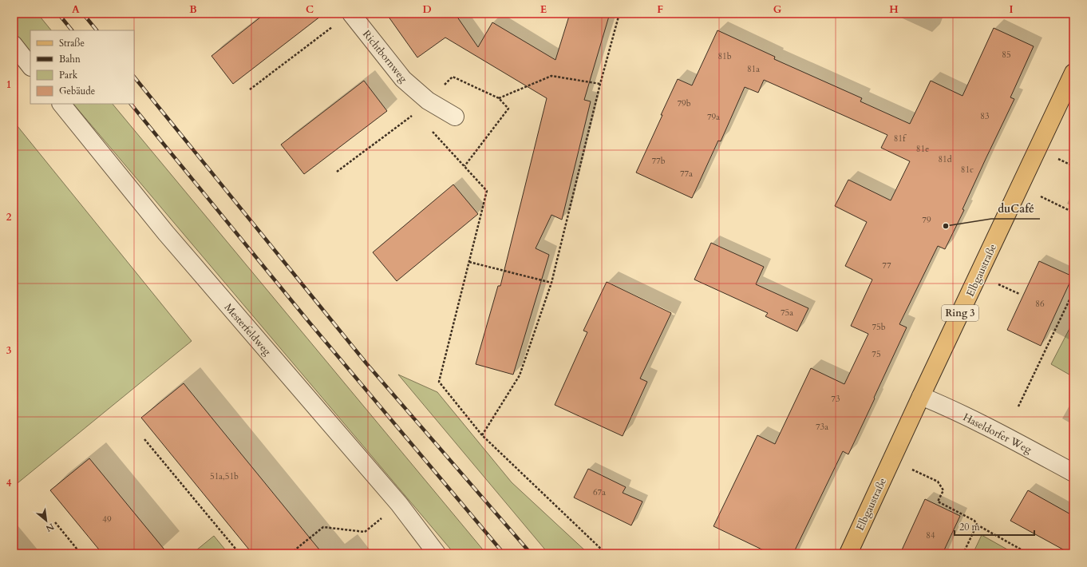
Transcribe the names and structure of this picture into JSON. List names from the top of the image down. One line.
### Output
{"streets":{"main road":["Elbgaustraße","Ring 3"],"street":["Richtbornweg","Mesterfeldweg","Haseldorfer Weg"]},"crossings":[["Elbgaustraße","Haseldorfer Weg"]],"places":["duCafé"],"house_numbers":["85","81b","81a","79b","83","79a","81f","81e","81d","77b","81c","77a","79","77","86","75a","75b","75","73","73a","51a,51b","67a","49","84"],"legend":["Straße","Bahn","Park","Gebäude"],"scale_bar":"20 m","north":"bottom right","grid":{"columns":["A","B","C","D","E","F","G","H","I"],"rows":["1","2","3","4"]}}
